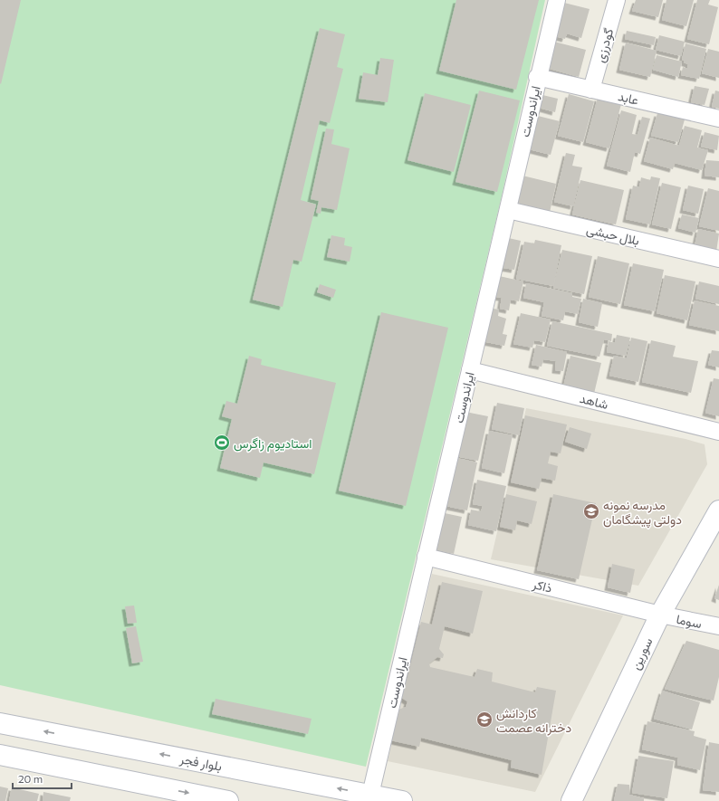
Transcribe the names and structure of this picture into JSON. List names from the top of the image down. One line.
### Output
{"streets":{"main road":["سورین","بلوار فجر"],"street":["گودرزی","عابد","ایراندوست","بلال حبشی","شاهد","ذاکر","سوما"]},"crossings":[["گودرزی","عابد"],["عابد","ایراندوست"],["ایراندوست","بلال حبشی"],["ایراندوست","شاهد"],["ایراندوست","ذاکر"],["ایراندوست","بلوار فجر"],["ذاکر","سوما"],["ذاکر","سورین"],["سوما","سورین"]],"places":{"sports":["استادیوم زاگرس"],"school or university":["مدرسه نمونه دولتی پیشگامان","کاردانش دخترانه عصمت"]},"scale_bar":"20 m"}
